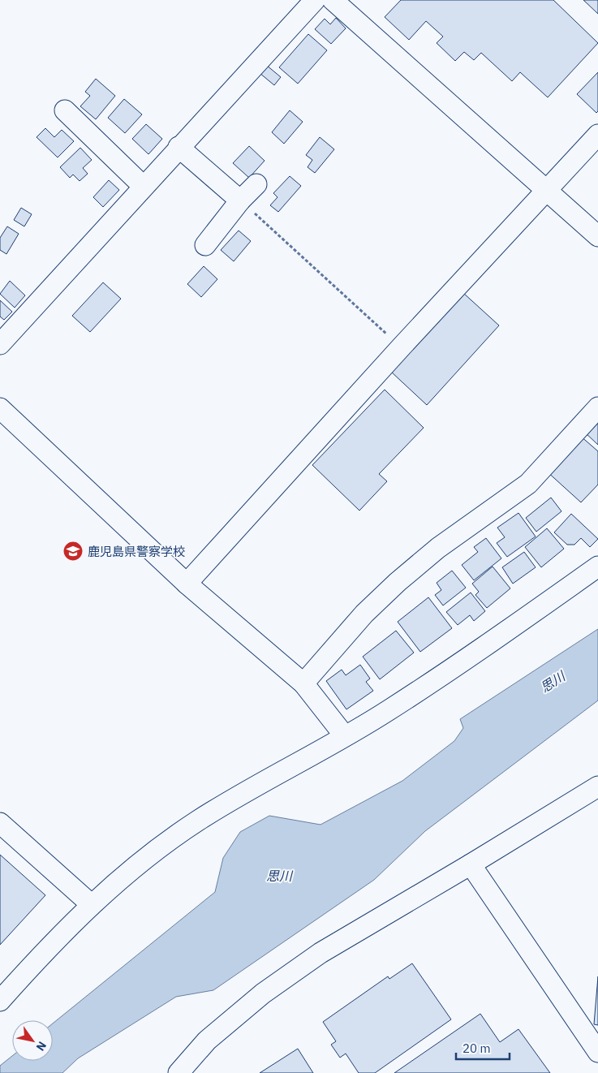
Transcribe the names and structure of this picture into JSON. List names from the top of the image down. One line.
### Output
{"water":["思川"],"places":{"school or university":["鹿児島県警察学校"]},"scale_bar":"20 m","north":"bottom right"}
